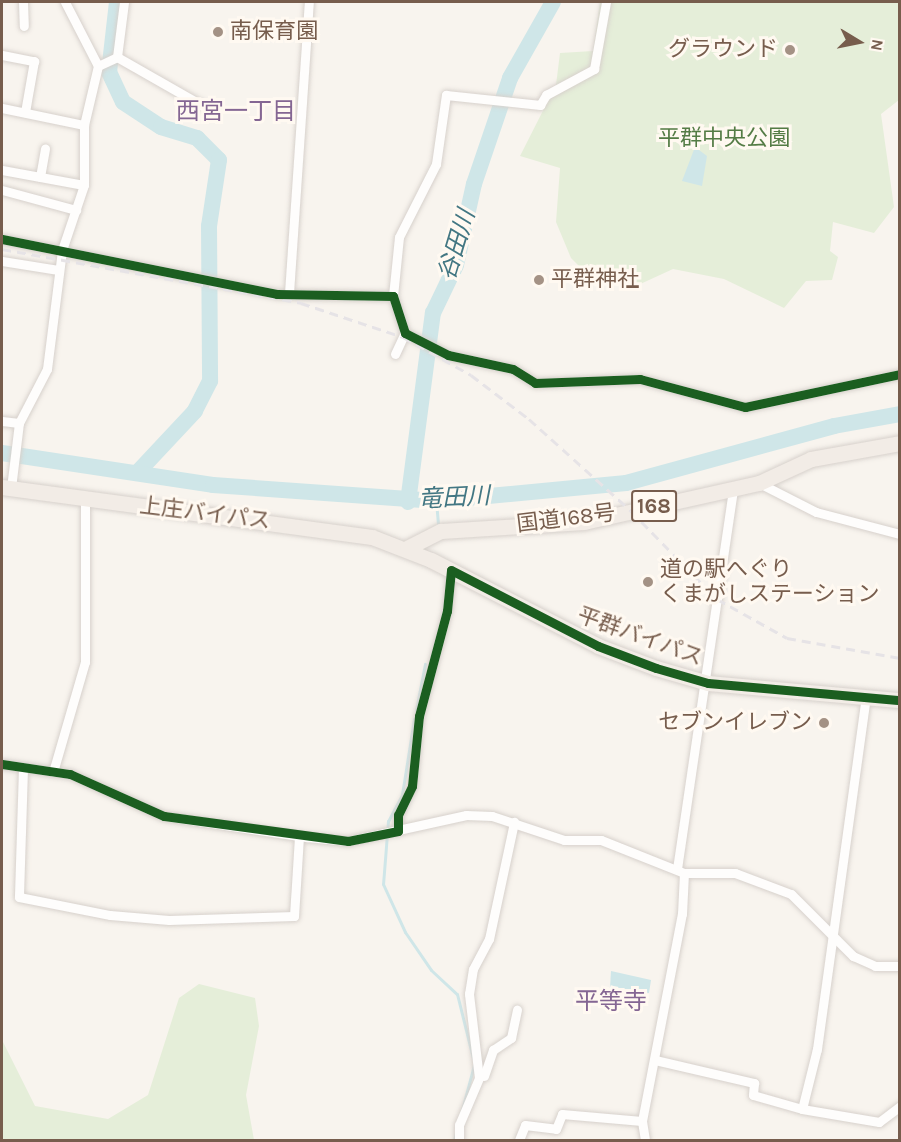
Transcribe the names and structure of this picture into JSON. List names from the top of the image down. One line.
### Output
{"streets":{"highway":["168","上庄バイパス","国道168号","平群バイパス"]},"crossings":[["上庄バイパス","国道168号"],["上庄バイパス","平群バイパス"],["国道168号","平群バイパス"]],"districts":["西宮一丁目","平等寺"],"water":["谷田川","竜田川"],"parks":["平群中央公園"],"places":["南保育園","グラウンド","平群神社","道の駅へぐり くまがしステーション","セブンイレブン"],"north":"right"}
